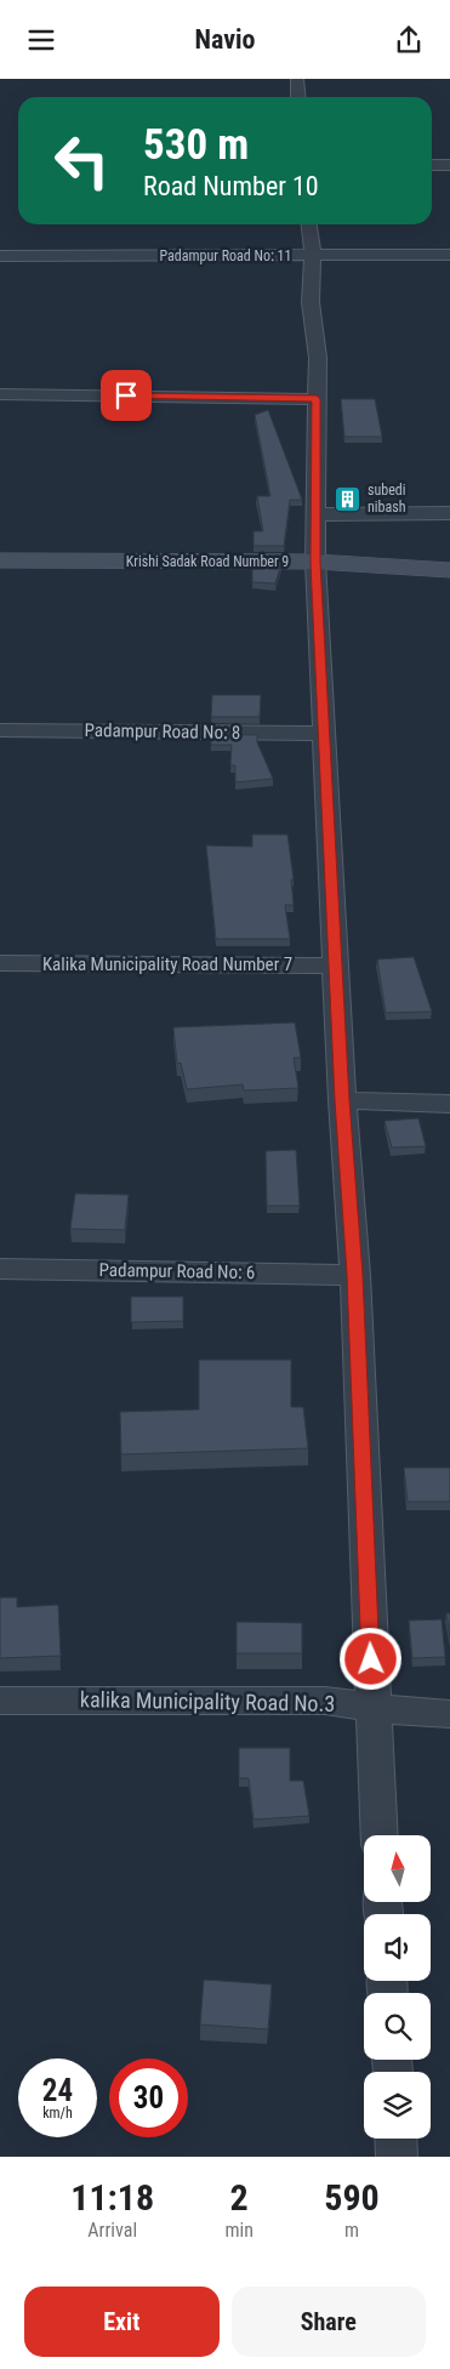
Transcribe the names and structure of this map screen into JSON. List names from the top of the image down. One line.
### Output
{"streets":{"street":["Padampur Road No: 11","Krishi Sadak Road Number 9","Padampur Road No: 8","Kalika Municipality Road Number 7","Padampur Road No: 6","kalika Municipality Road No.3"]},"places":{"building":["subedi nibash"]},"north":"top","page":{"header":"Navio","turn":["530 m","Road Number 10"],"speed":"24 km/h","limit":"30","eta":["11:18","Arrival","2","min","590","m"],"buttons":["Exit","Share"]}}
